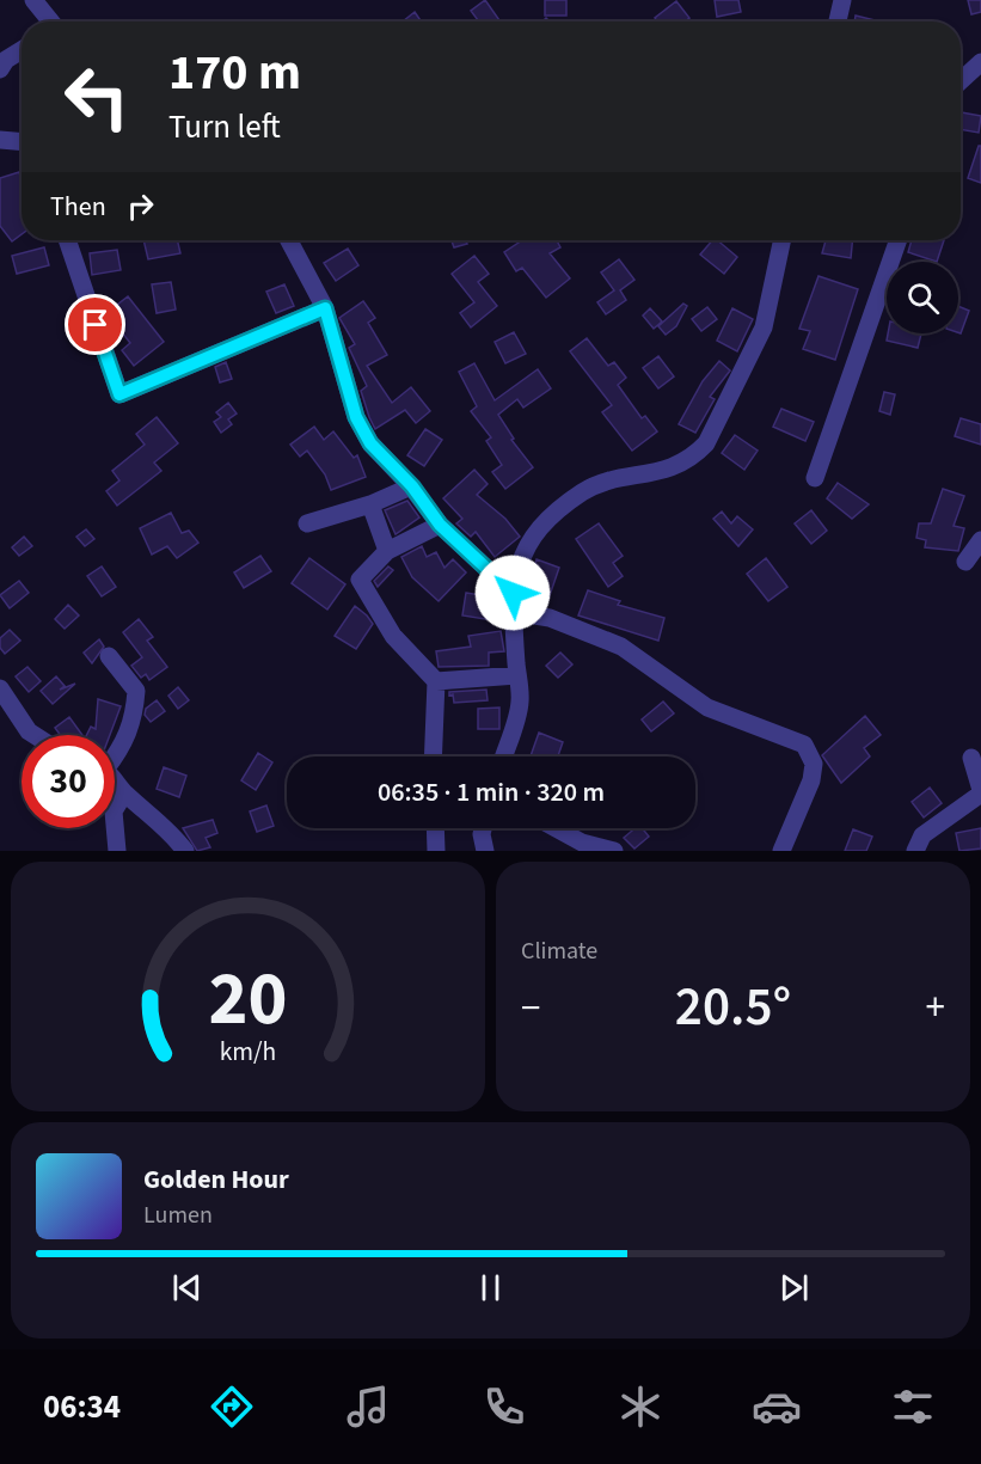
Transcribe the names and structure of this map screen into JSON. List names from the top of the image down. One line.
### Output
{"page":{"turn":["170 m","Turn left"],"then":"Then","limit":"30","trip":"06:35 · 1 min · 320 m","tile":"Climate","heat":["−","20.5°","+"],"song":["Golden Hour","Lumen"],"tabs":"06:34","gauge":["20","km/h"]}}
